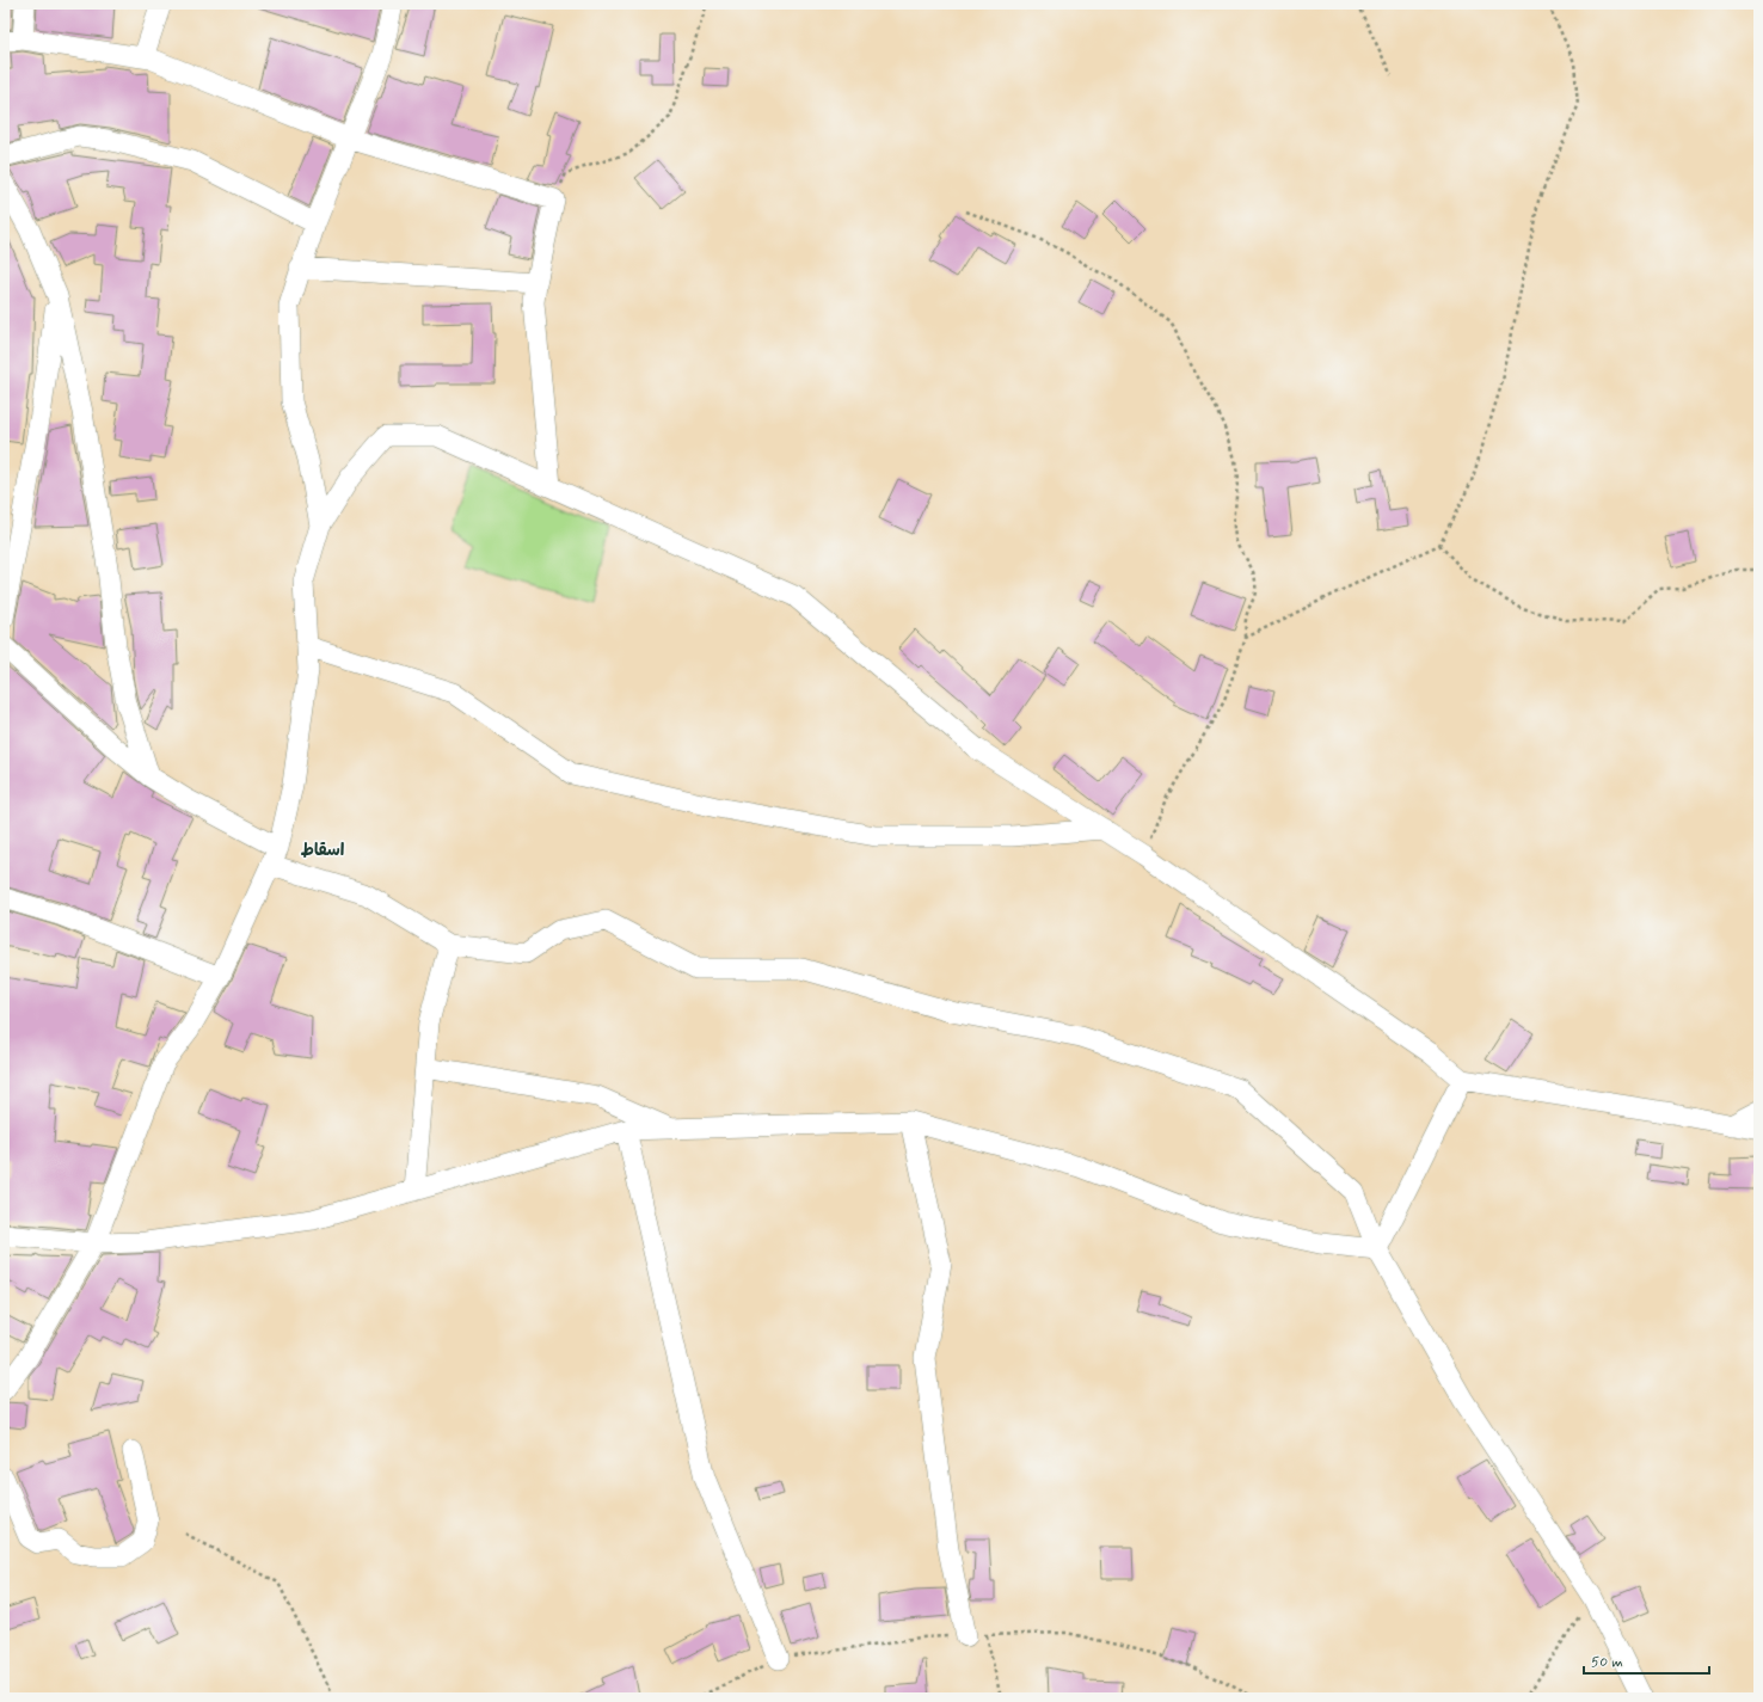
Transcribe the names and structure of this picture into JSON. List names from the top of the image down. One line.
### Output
{"districts":["اسقاط"],"scale_bar":"50 m"}
